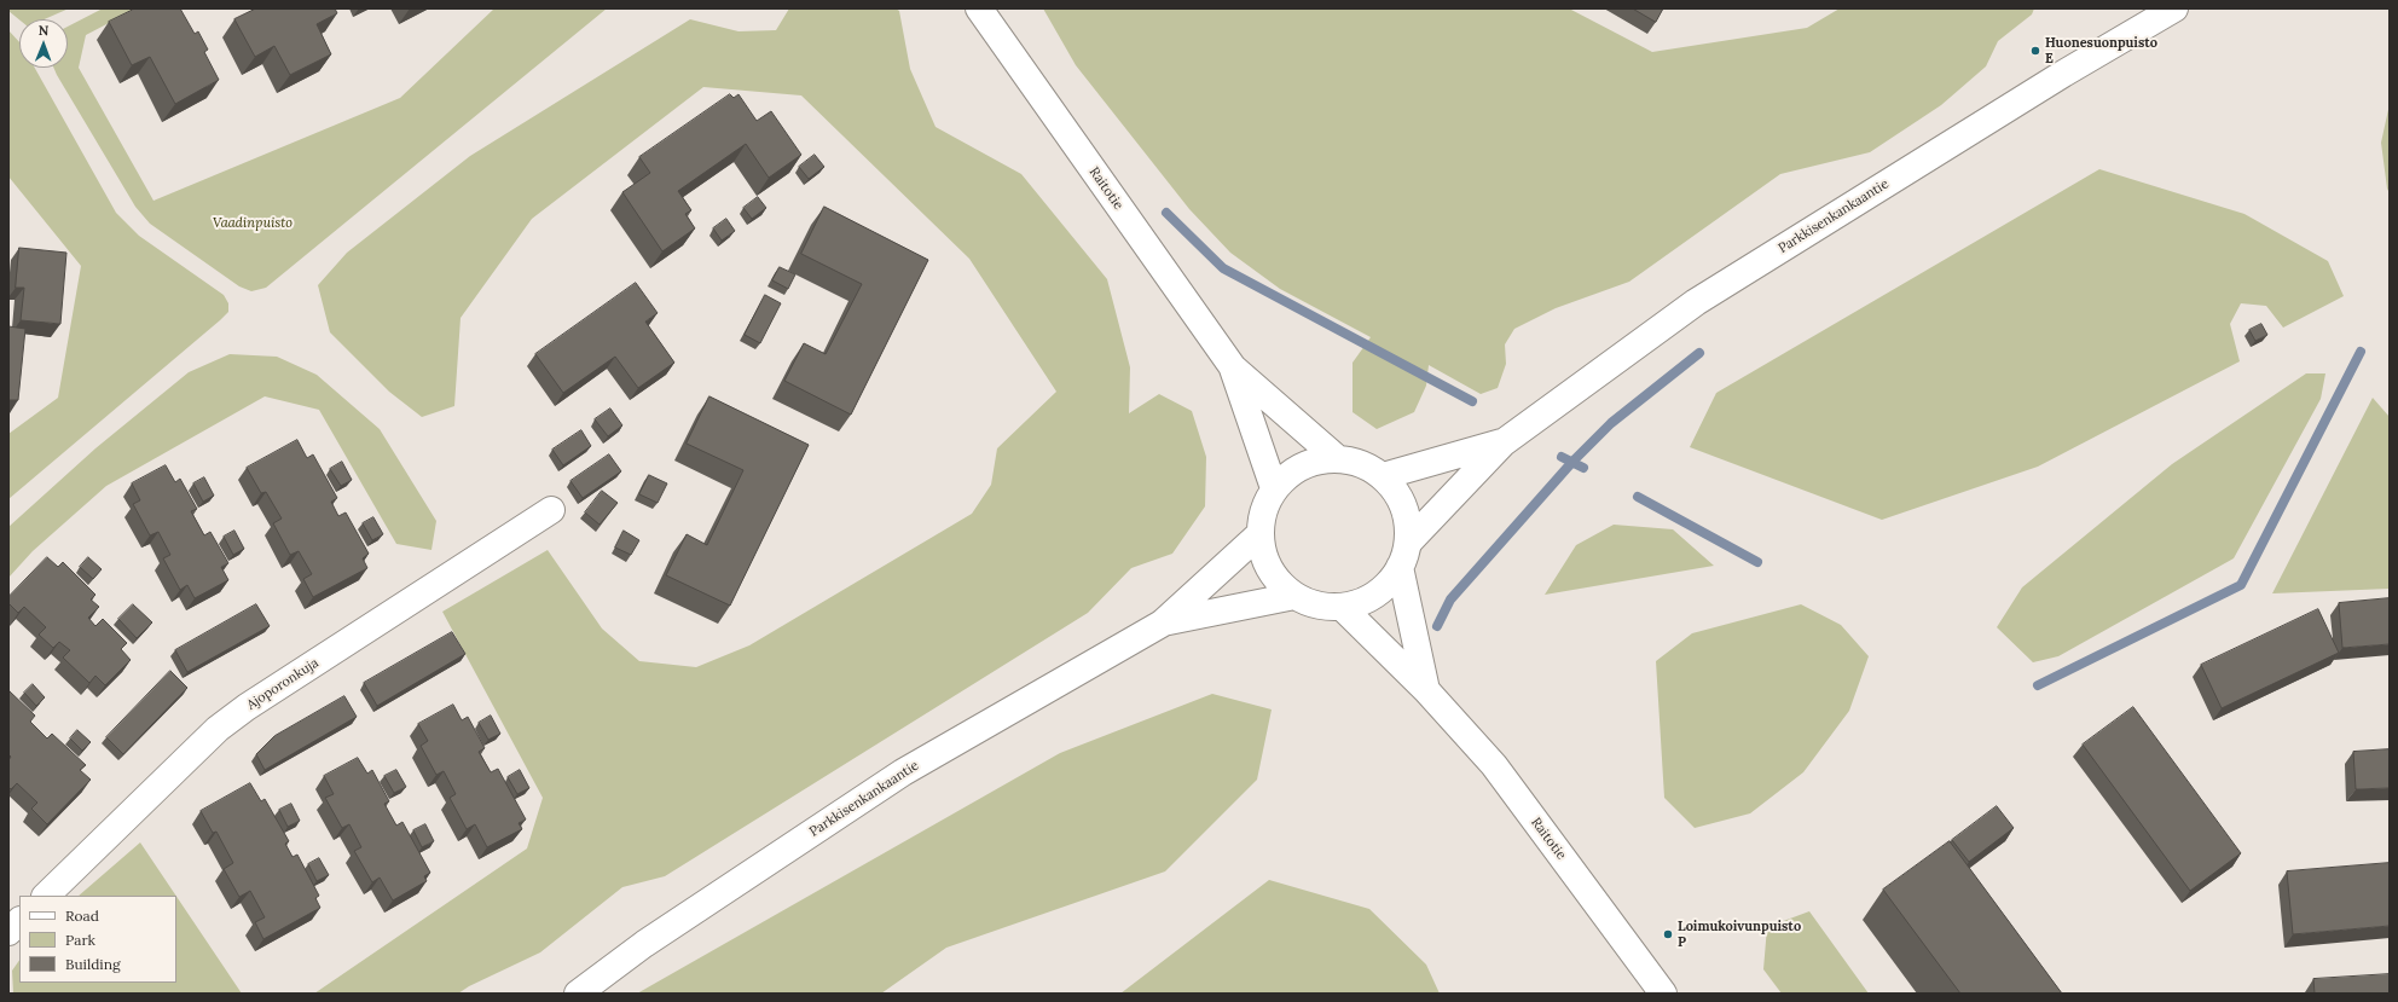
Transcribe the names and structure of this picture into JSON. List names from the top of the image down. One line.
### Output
{"streets":{"main road":["Raitotie","Parkkisenkankaantie","Ajoporonkuja"]},"crossings":[["Raitotie","Parkkisenkankaantie"]],"parks":["Vaadinpuisto"],"places":["Huonesuonpuisto E","Loimukoivunpuisto P"],"legend":["Road","Park","Building"],"north":"top"}
